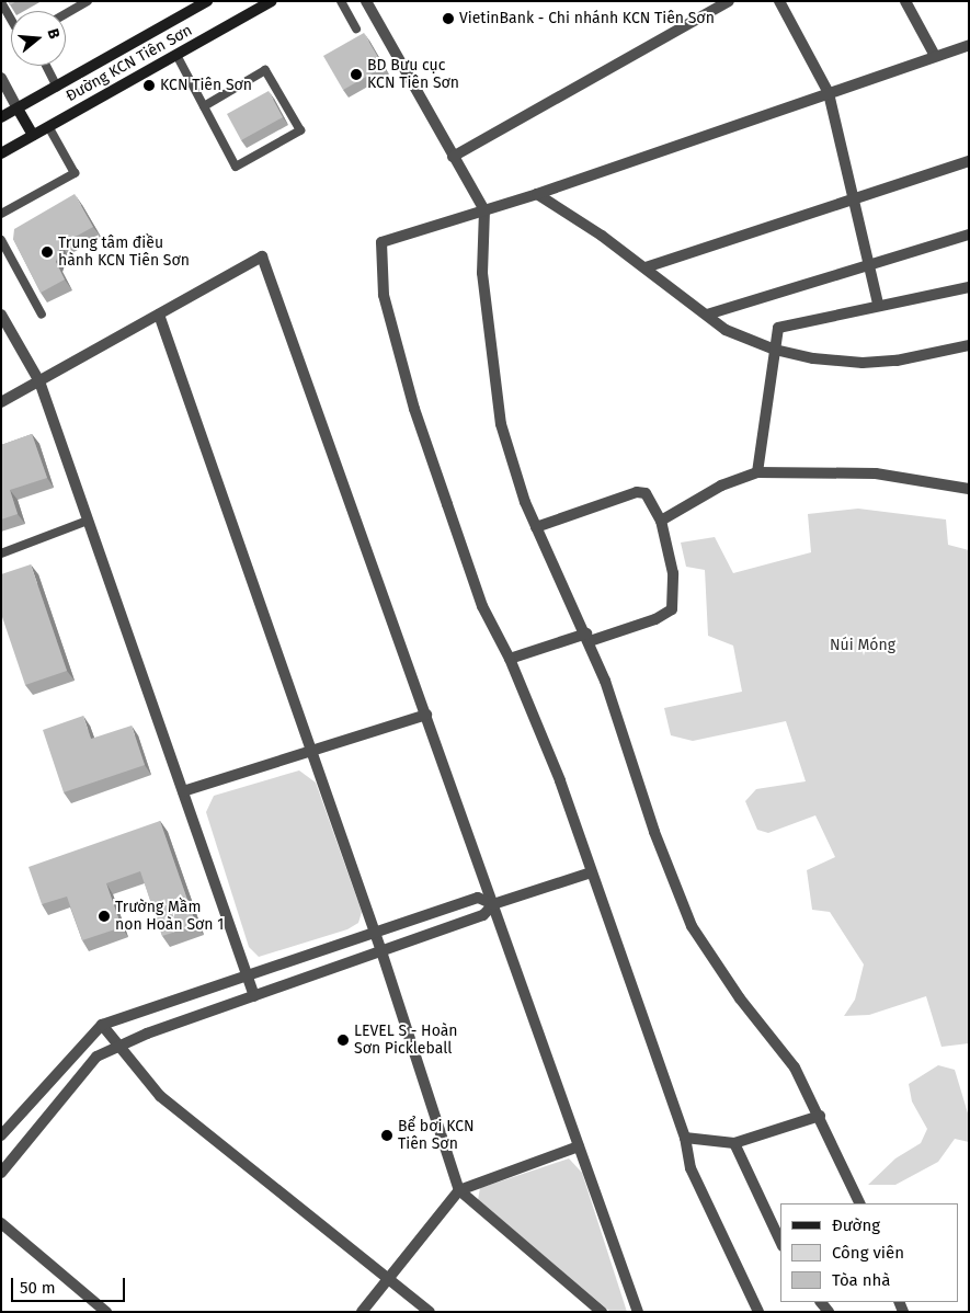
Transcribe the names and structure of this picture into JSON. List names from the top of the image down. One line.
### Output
{"streets":{"main road":["Đường KCN Tiên Sơn"]},"parks":["Núi Móng"],"places":["VietinBank - Chi nhánh KCN Tiên Sơn","BD Bưu cục KCN Tiên Sơn","KCN Tiên Sơn","Trung tâm điều hành KCN Tiên Sơn","Trường Mầm non Hoàn Sơn 1","LEVEL S - Hoàn Sơn Pickleball","Bể bơi KCN Tiên Sơn"],"legend":["Đường","Công viên","Tòa nhà"],"scale_bar":"50 m","north":"right"}
